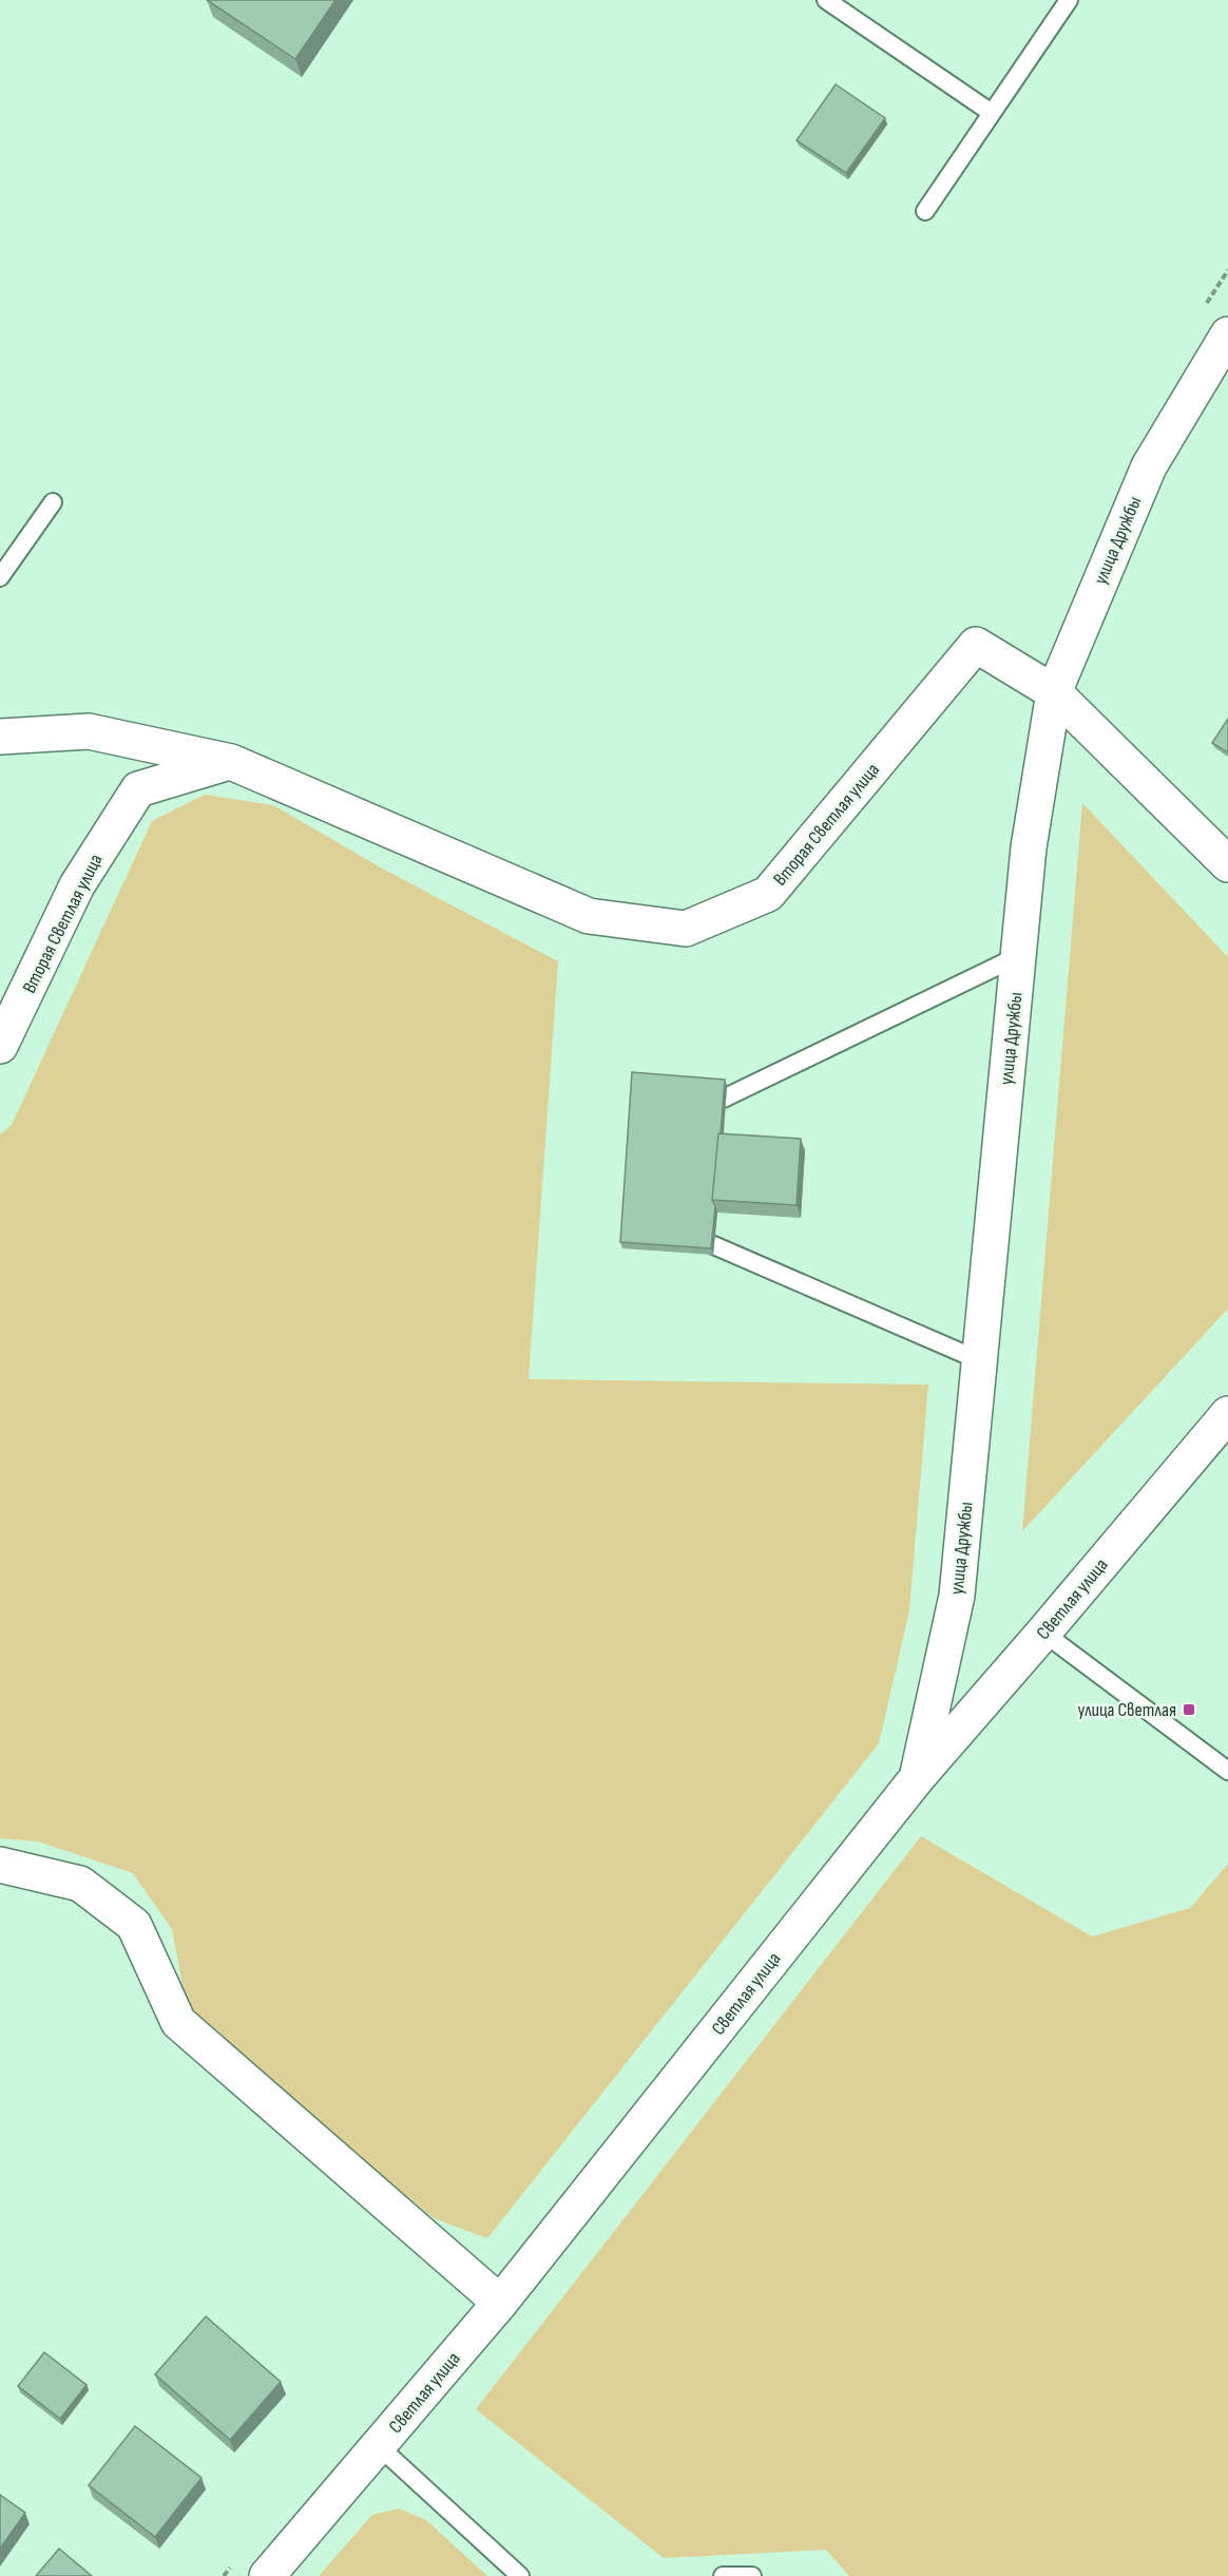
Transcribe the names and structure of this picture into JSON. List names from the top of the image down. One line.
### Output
{"streets":{"street":["улица Дружбы","Вторая Светлая улица","Светлая улица"]},"crossings":[["улица Дружбы","Вторая Светлая улица"],["улица Дружбы","Светлая улица"]],"places":{"transit":["улица Светлая"]}}
